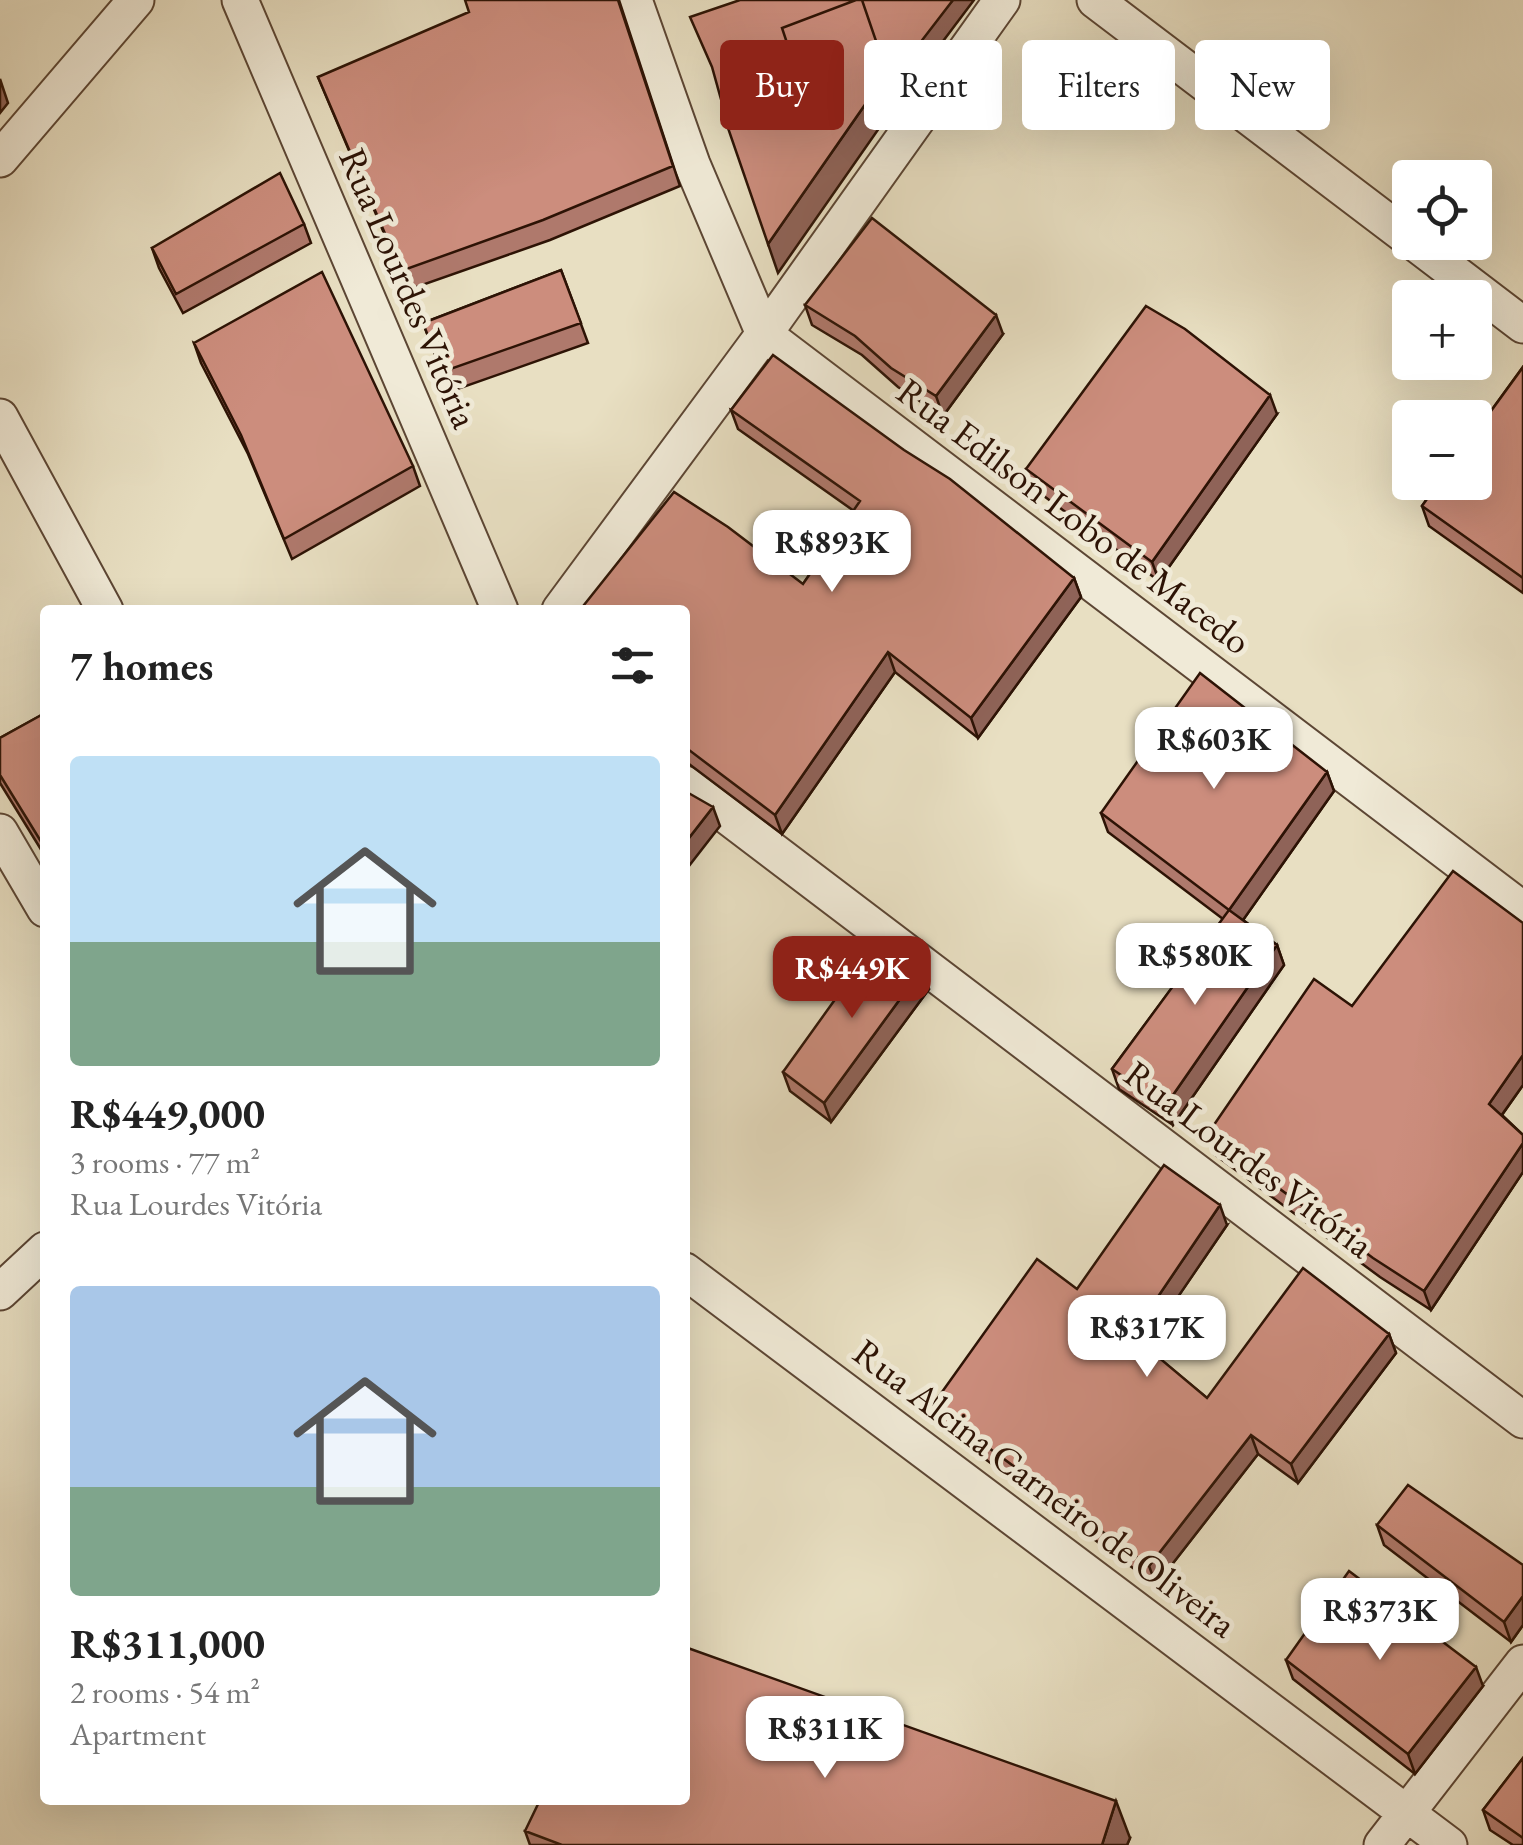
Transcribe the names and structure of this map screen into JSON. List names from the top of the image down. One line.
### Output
{"streets":{"street":["Rua Lourdes Vitória","Rua Edilson Lobo de Macedo","Rua Alcina Carneiro de Oliveira"]},"page":{"chip":["Buy","Rent","Filters","New"],"map_buttons":["+","−"],"price":["R$893K","R$603K","R$580K","R$449K","R$317K","R$373K","R$311K"],"heading":"7 homes","list":[{"name":"R$449,000","note":"3 rooms · 77 m² · Rua Lourdes Vitória"},{"name":"R$311,000","note":"2 rooms · 54 m² · Apartment"}]}}
